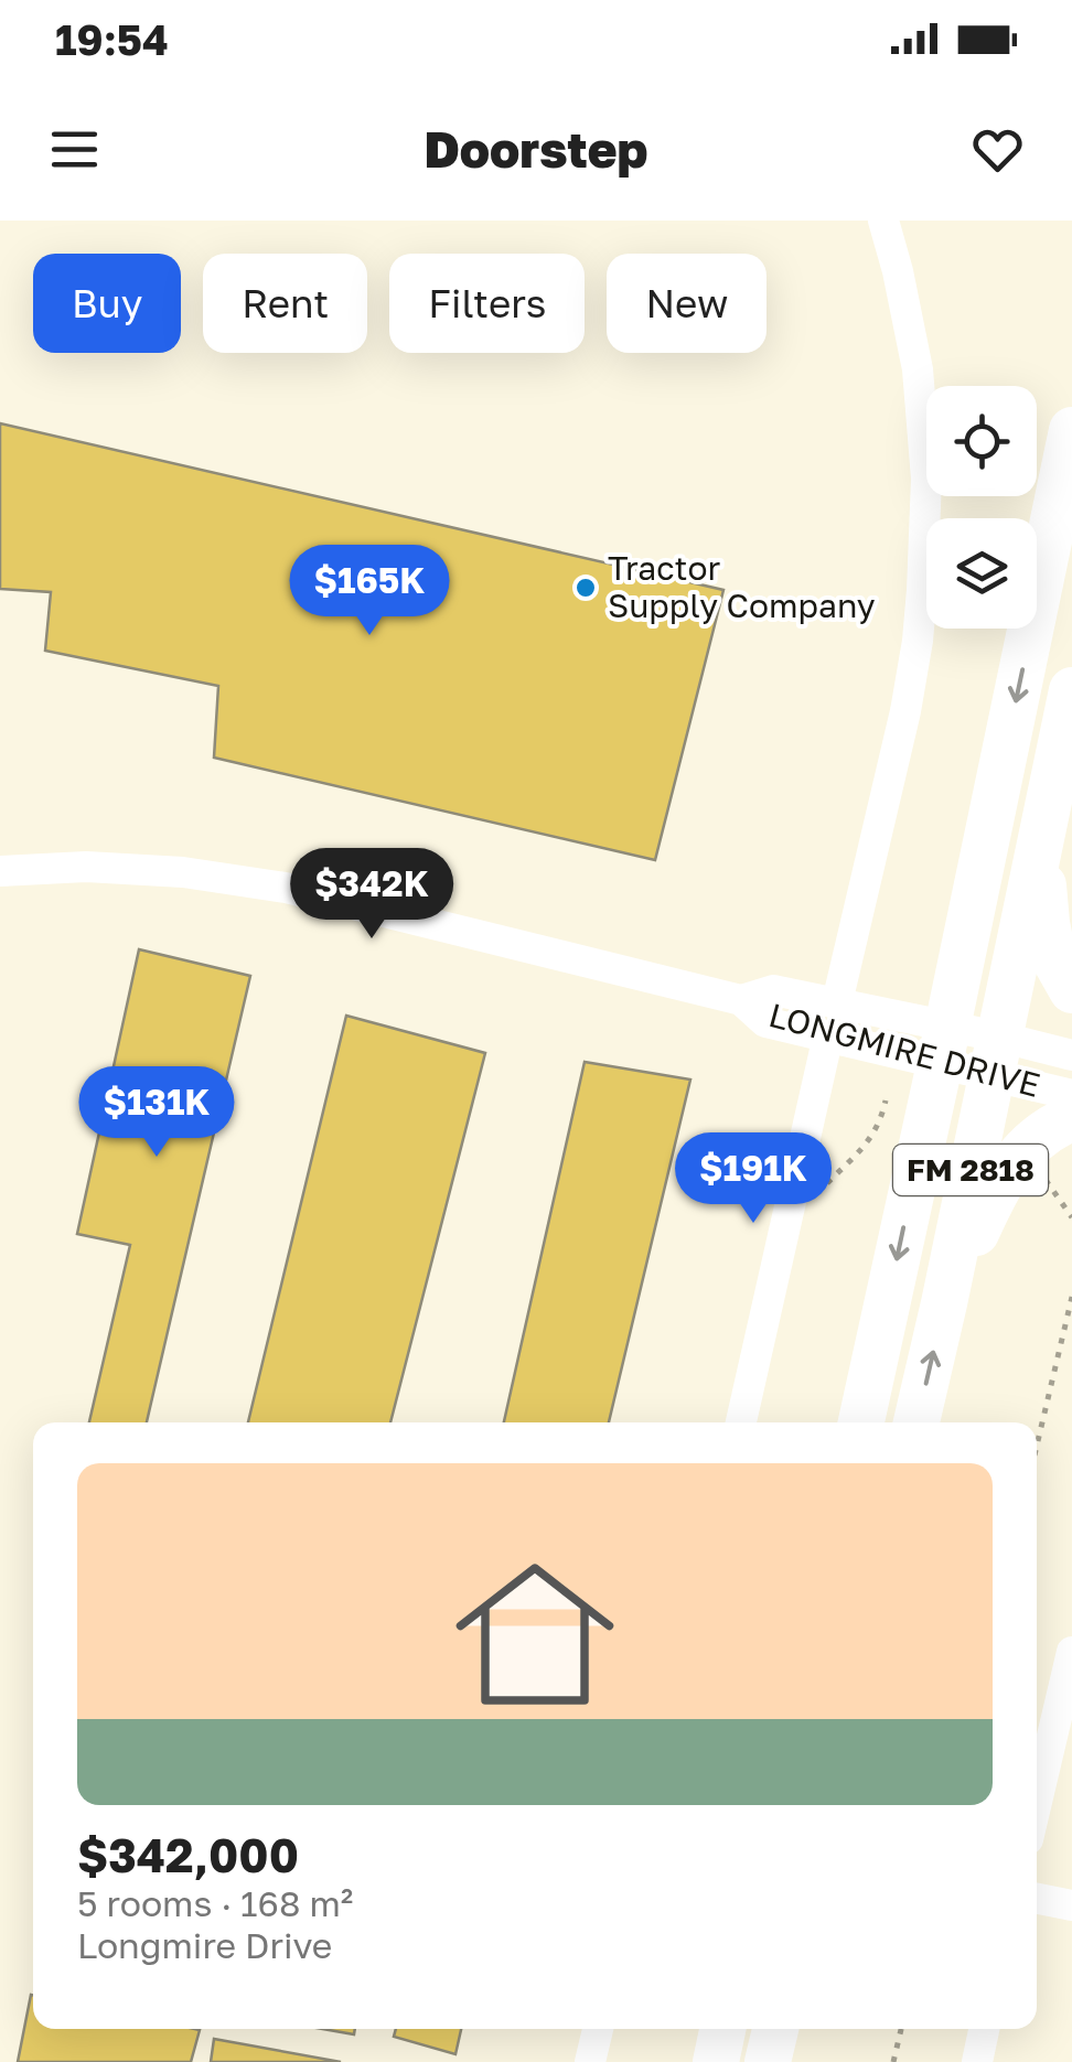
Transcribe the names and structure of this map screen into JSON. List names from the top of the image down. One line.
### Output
{"streets":{"highway":["FM 2818"],"street":["LONGMIRE DRIVE"]},"crossings":[["LONGMIRE DRIVE","FM 2818"]],"places":["Tractor Supply Company"],"page":{"status":"19:54","header":"Doorstep","chip":["Buy","Rent","Filters","New"],"price":["$165K","$342K","$131K","$191K"],"list":[{"name":"$342,000","note":"5 rooms · 168 m² · Longmire Drive"}]}}
